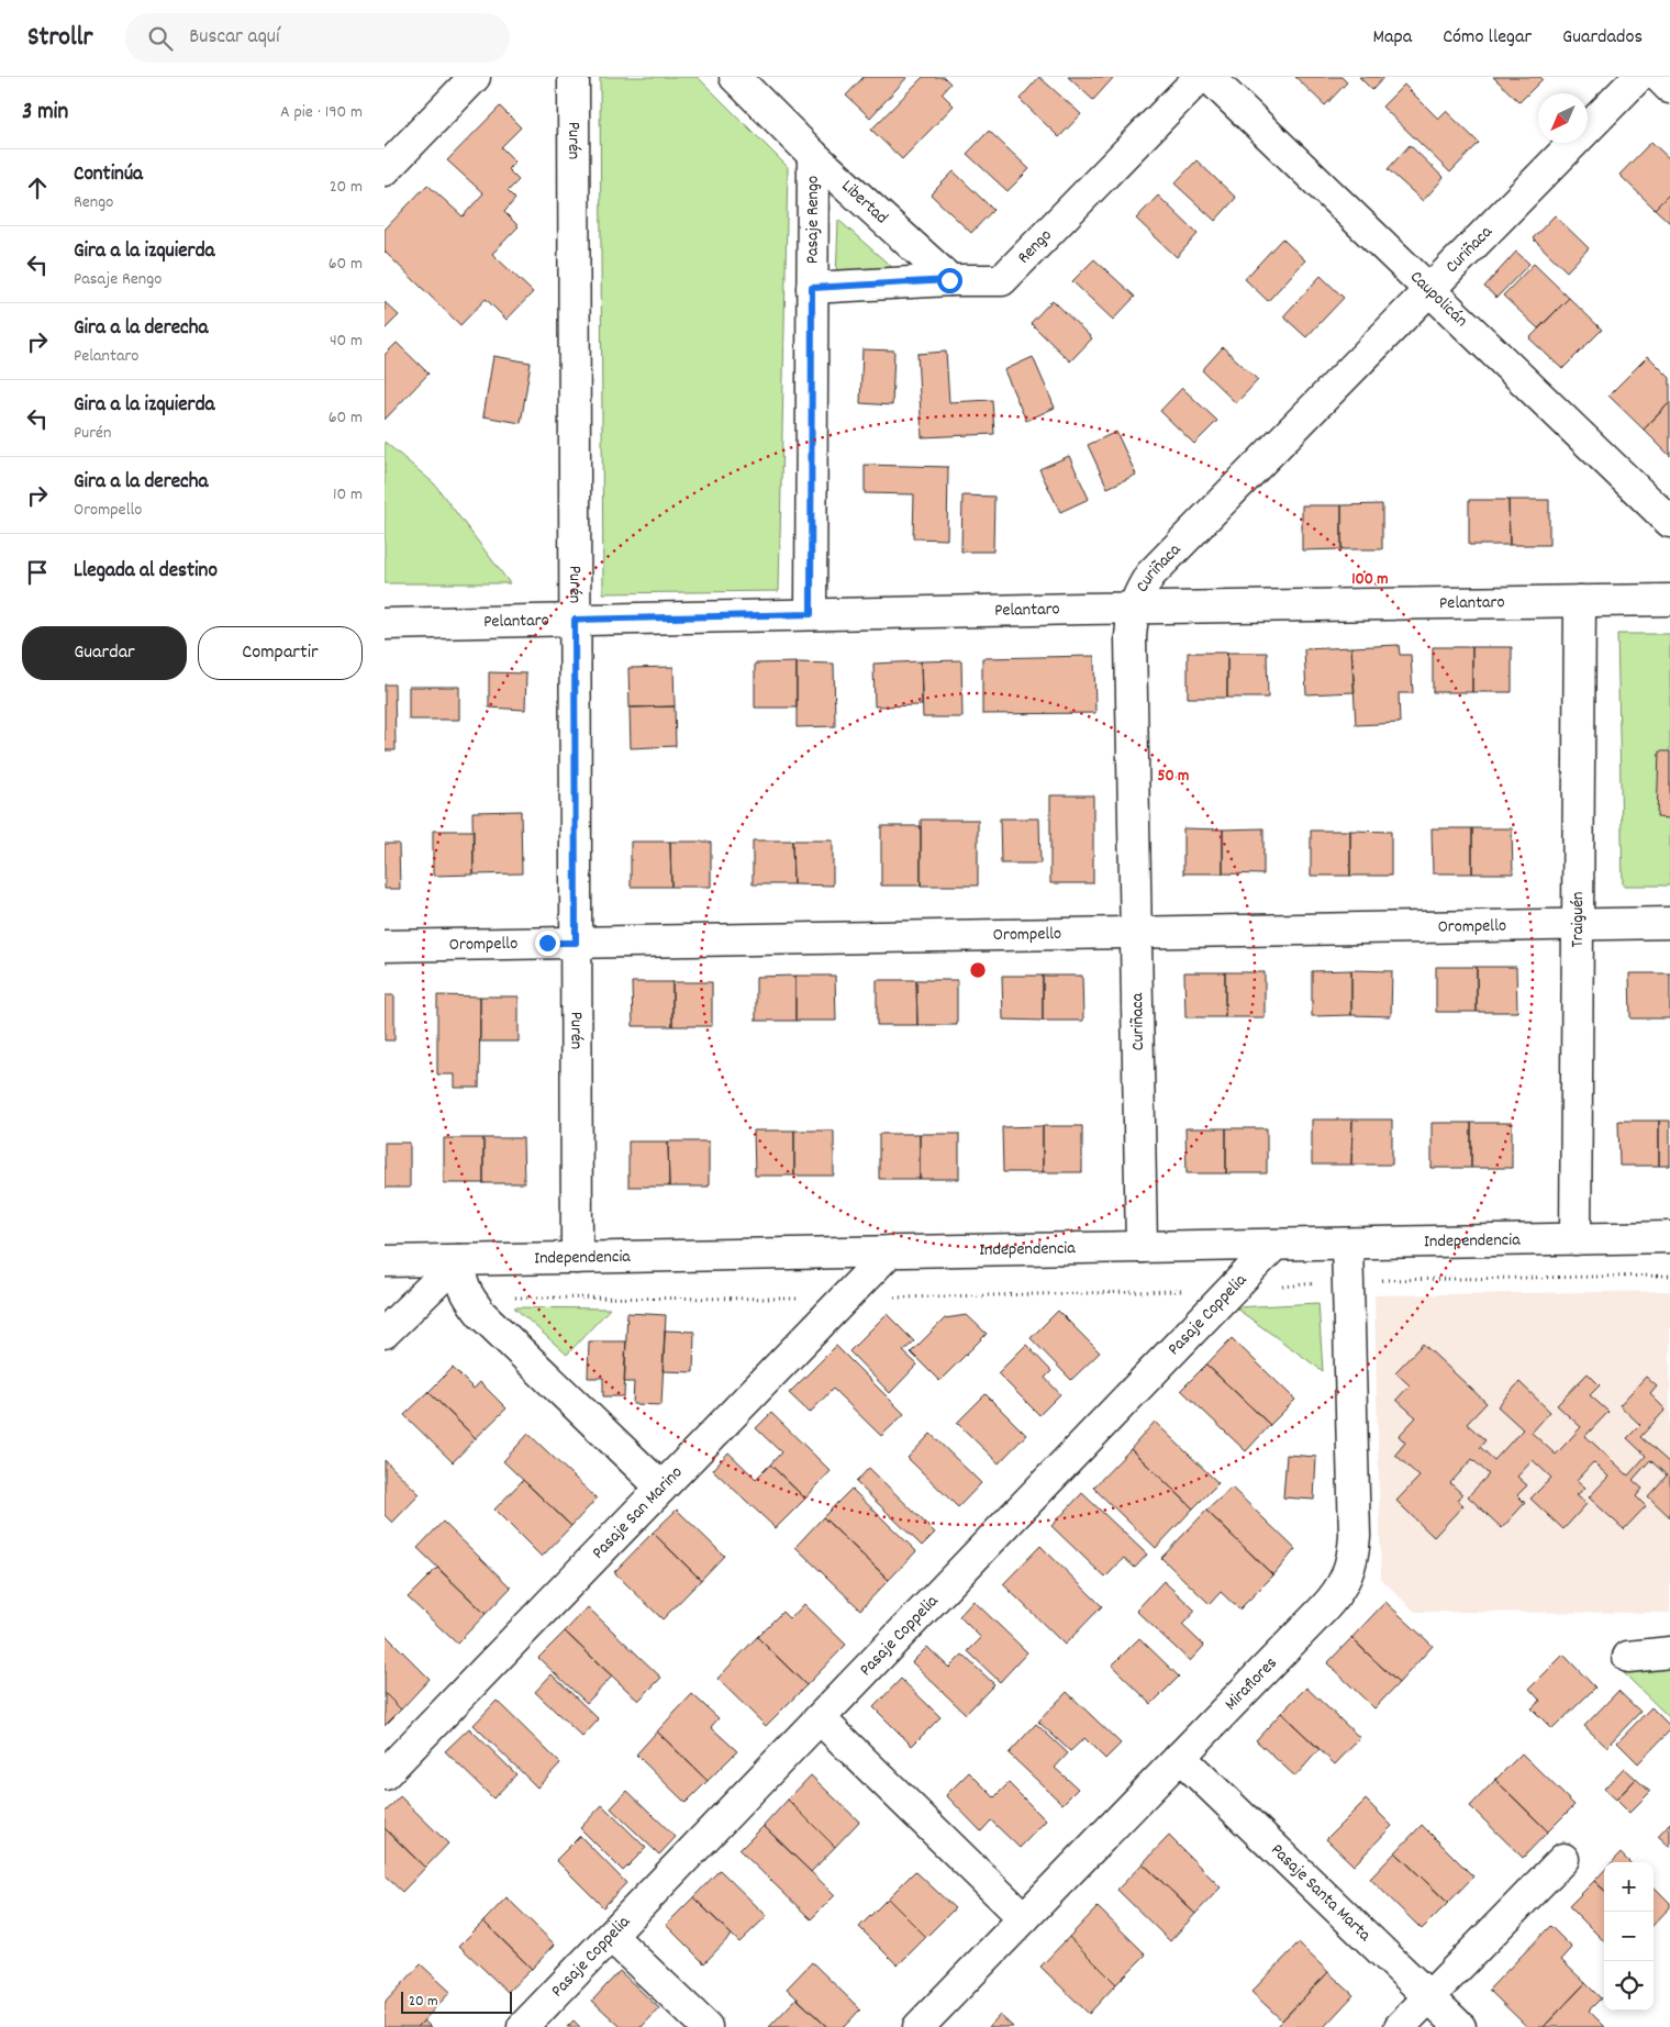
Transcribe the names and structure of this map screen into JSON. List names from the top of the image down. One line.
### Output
{"streets":{"street":["Purén","Libertad","Pasaje Rengo","Rengo","Curiñaca","Caupolicán","Pelantaro","Traiguén","Orompello","Independencia","Pasaje Coppelia","Pasaje San Marino","Miraflores","Pasaje Santa Marta"]},"crossings":[["Purén","Pelantaro"],["Purén","Orompello"],["Purén","Independencia"],["Libertad","Pasaje Rengo"],["Libertad","Rengo"],["Pasaje Rengo","Rengo"],["Pasaje Rengo","Pelantaro"],["Curiñaca","Caupolicán"],["Curiñaca","Pelantaro"],["Curiñaca","Orompello"],["Curiñaca","Independencia"],["Pelantaro","Traiguén"],["Traiguén","Orompello"],["Traiguén","Independencia"],["Independencia","Pasaje Coppelia"],["Independencia","Pasaje San Marino"],["Independencia","Miraflores"],["Miraflores","Pasaje Santa Marta"]],"scale_bar":"20 m","north":"bottom left","page":{"header":"Strollr","search":"Buscar aquí","nav":["Mapa","Cómo llegar","Guardados"],"heading":["3 min","A pie · 190 m"],"list":[["Continúa","Rengo","20 m"],["Gira a la izquierda","Pasaje Rengo","60 m"],["Gira a la derecha","Pelantaro","40 m"],["Gira a la izquierda","Purén","60 m"],["Gira a la derecha","Orompello","10 m"],"Llegada al destino"],"buttons":["Guardar","Compartir"],"map_buttons":["+","−"],"scale":"20 m"},"rings":["100 m","50 m"]}
